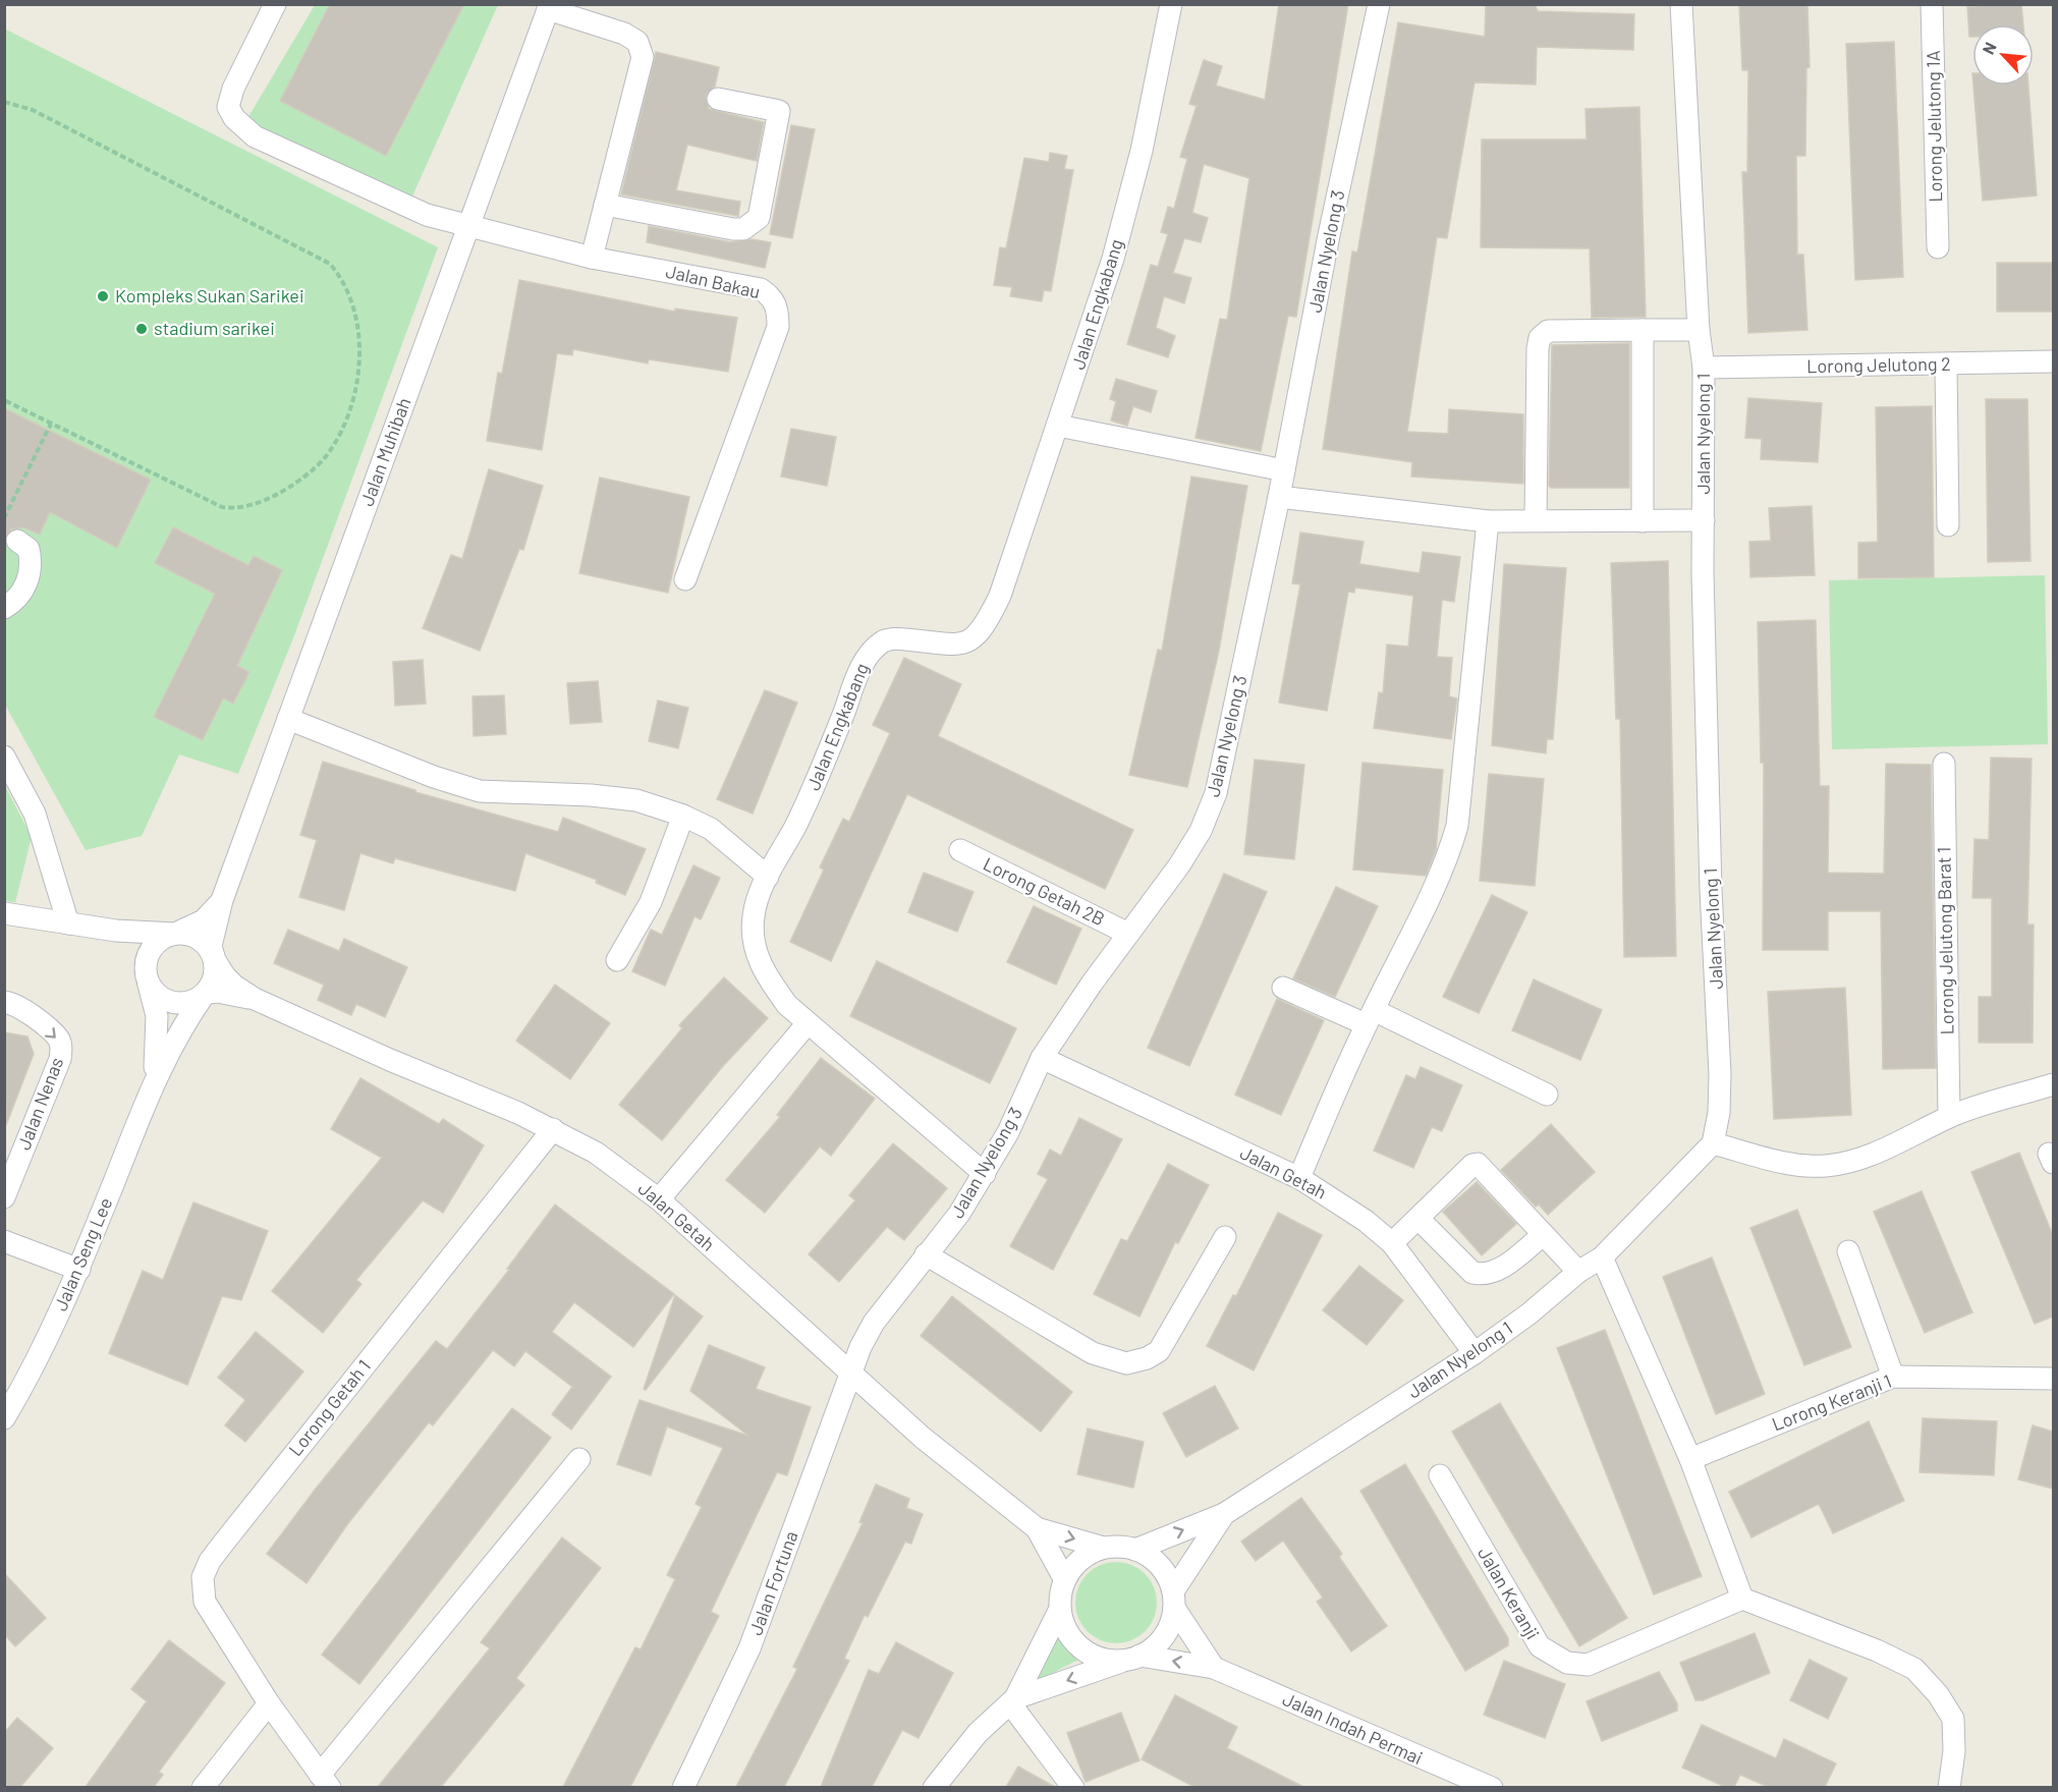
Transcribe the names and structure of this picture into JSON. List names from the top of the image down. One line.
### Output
{"streets":{"street":["Lorong Jelutong 1A","Jalan Nyelong 3","Jalan Bakau","Jalan Engkabang","Lorong Jelutong 2","Jalan Nyelong 1","Jalan Muhibah","Lorong Getah 2B","Lorong Jelutong Barat 1","Jalan Nenas","Jalan Getah","Jalan Seng Lee","Lorong Keranji 1","Lorong Getah 1","Jalan Fortuna","Jalan Keranji","Jalan Indah Permai"]},"crossings":[["Jalan Nyelong 3","Jalan Engkabang"],["Jalan Nyelong 3","Lorong Getah 2B"],["Jalan Nyelong 3","Jalan Getah"],["Jalan Nyelong 3","Jalan Fortuna"],["Jalan Bakau","Jalan Muhibah"],["Lorong Jelutong 2","Jalan Nyelong 1"],["Jalan Nyelong 1","Jalan Getah"],["Jalan Nyelong 1","Jalan Indah Permai"],["Jalan Muhibah","Jalan Getah"],["Jalan Muhibah","Jalan Seng Lee"],["Jalan Getah","Jalan Seng Lee"],["Jalan Getah","Lorong Getah 1"],["Jalan Getah","Jalan Fortuna"]],"places":["Kompleks Sukan Sarikei","stadium sarikei"],"north":"top left"}
